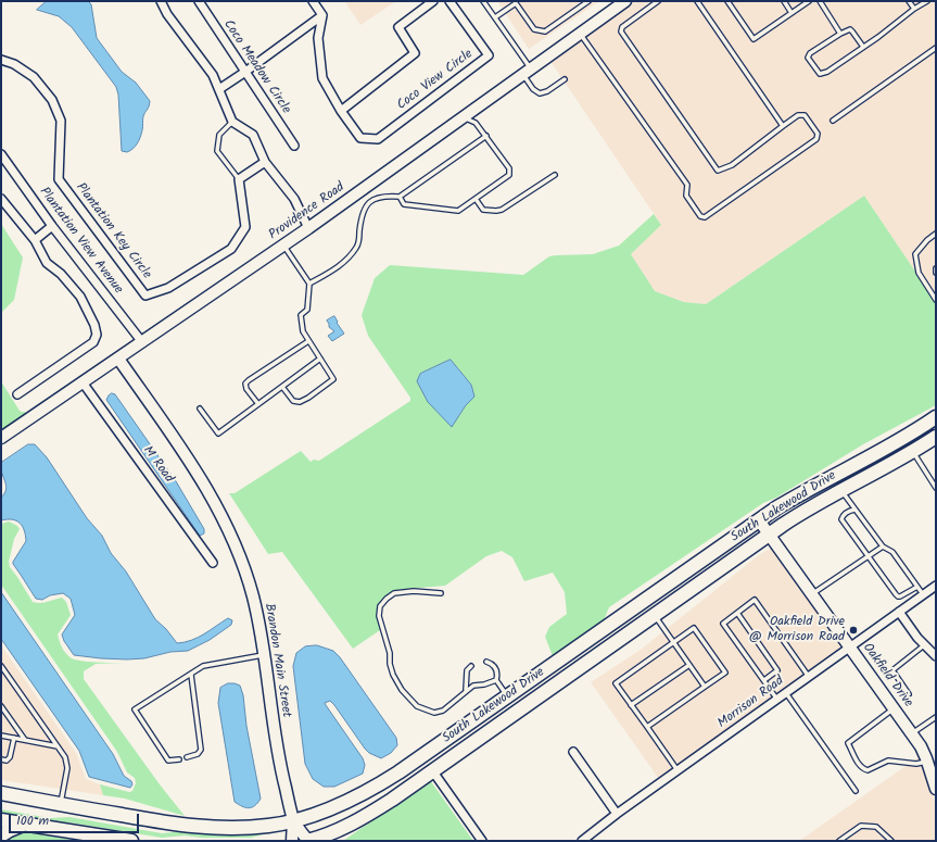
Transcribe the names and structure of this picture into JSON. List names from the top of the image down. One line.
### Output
{"streets":{"main road":["South Lakewood Drive"],"street":["Coco Meadow Circle","Coco View Circle","Providence Road","Plantation Key Circle","Plantation View Avenue","M Road","Brandon Main Street","Oakfield Drive","Morrison Road"]},"crossings":[["Providence Road","Plantation View Avenue"],["Providence Road","M Road"],["Providence Road","Brandon Main Street"],["South Lakewood Drive","Brandon Main Street"],["South Lakewood Drive","Oakfield Drive"],["Oakfield Drive","Morrison Road"]],"places":["Oakfield Drive @ Morrison Road"],"scale_bar":"100 m"}
